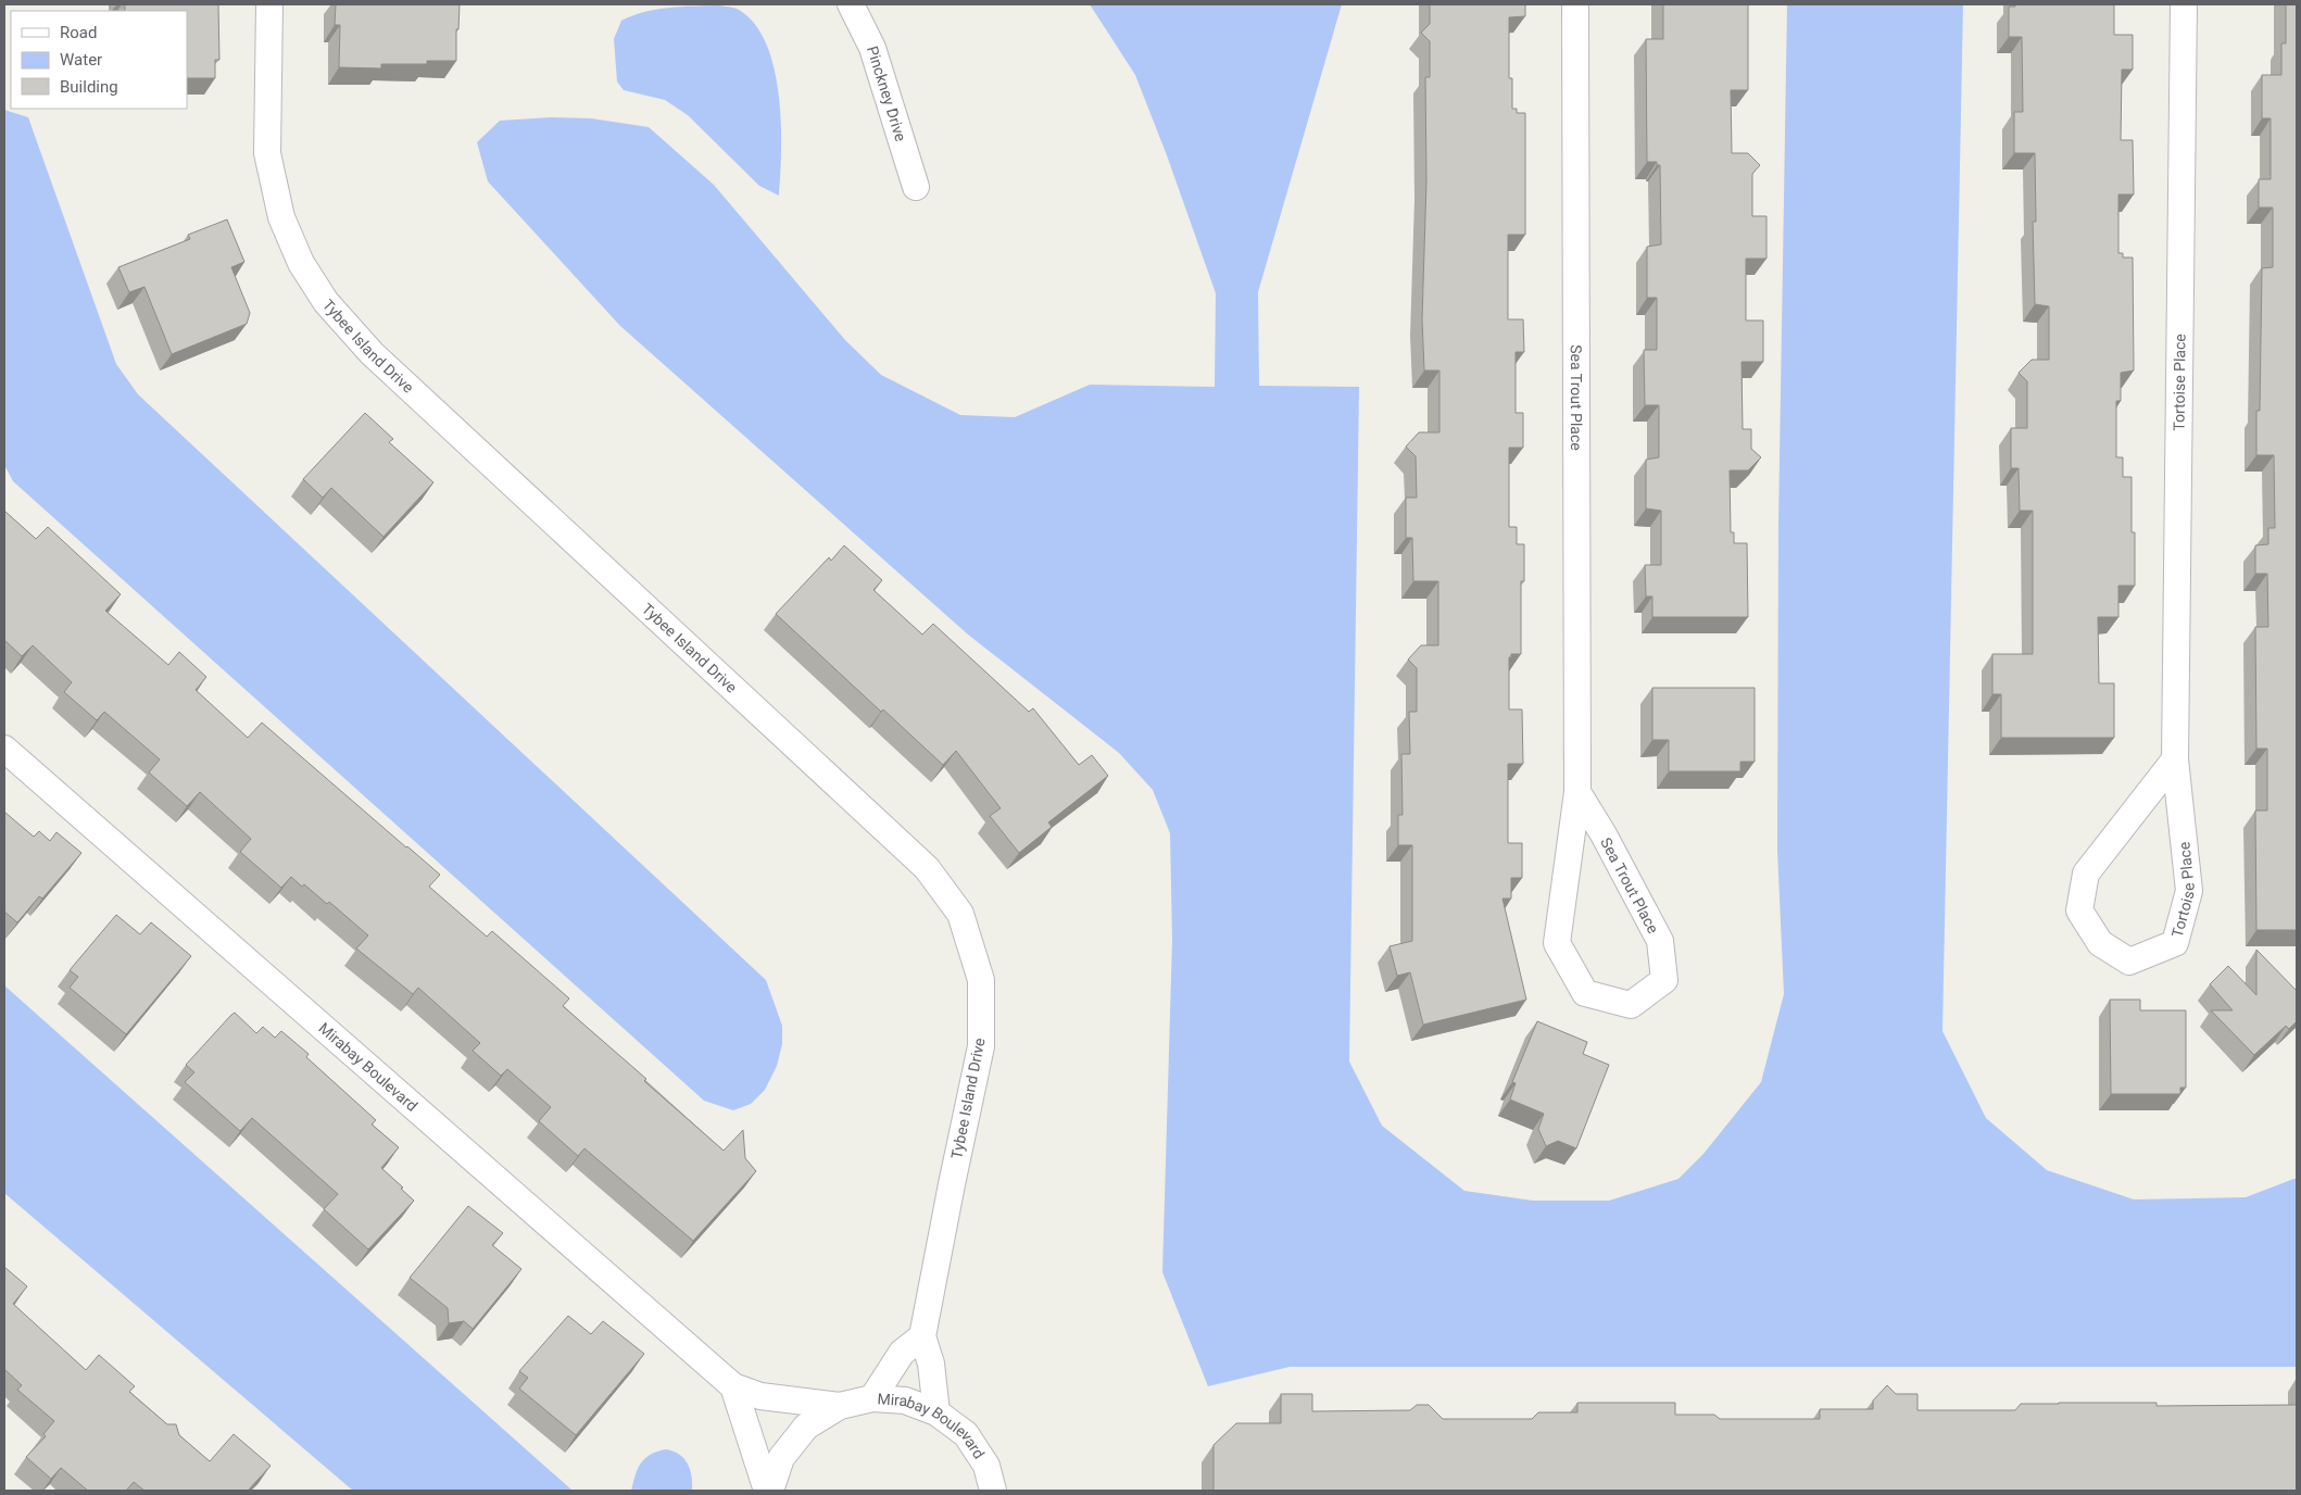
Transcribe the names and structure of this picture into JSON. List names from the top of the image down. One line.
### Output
{"streets":{"street":["Pinckney Drive","Tybee Island Drive","Tortoise Place","Sea Trout Place","Mirabay Boulevard"]},"crossings":[["Tybee Island Drive","Mirabay Boulevard"]],"legend":["Road","Water","Building"]}
